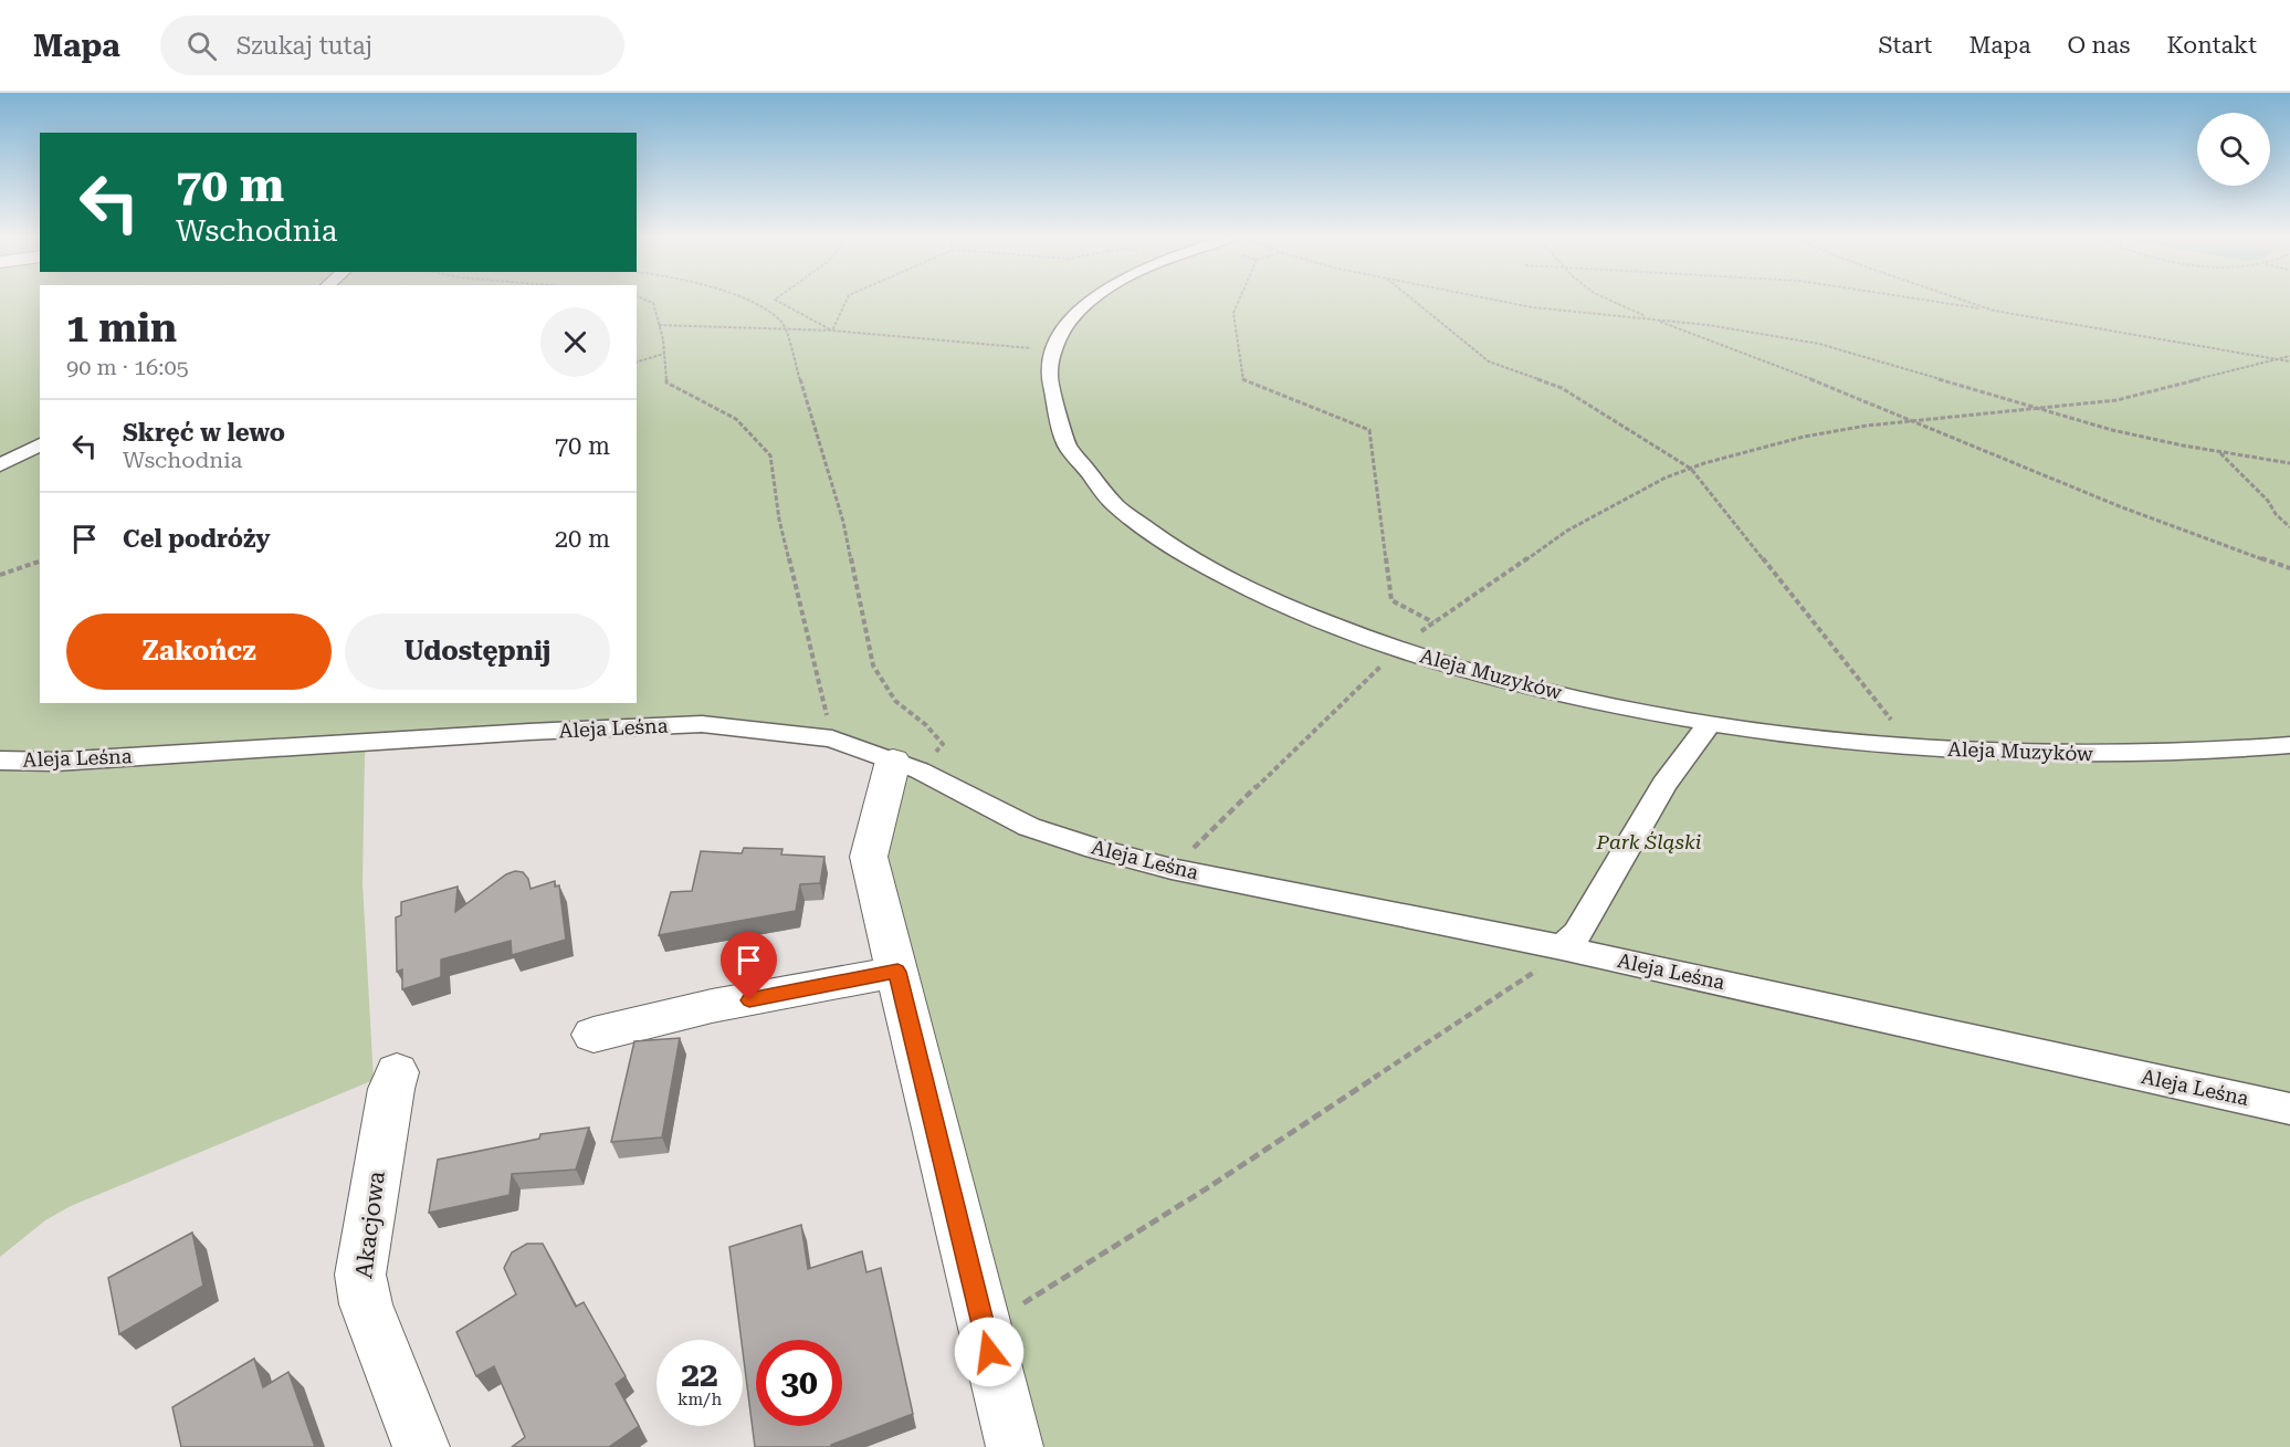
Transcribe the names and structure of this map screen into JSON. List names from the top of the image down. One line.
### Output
{"streets":{"street":["Aleja Muzyków","Aleja Leśna","Akacjowa"]},"parks":["Park Śląski"],"page":{"header":"Mapa","search":"Szukaj tutaj","nav":["Start","Mapa","O nas","Kontakt"],"turn":["70 m","Wschodnia"],"heading":["1 min","90 m · 16:05"],"list":[{"name":"Skręć w lewo","note":"Wschodnia","value":"70 m"},{"name":"Cel podróży","value":"20 m"}],"buttons":["Zakończ","Udostępnij"],"speed":"22 km/h","limit":"30"}}
